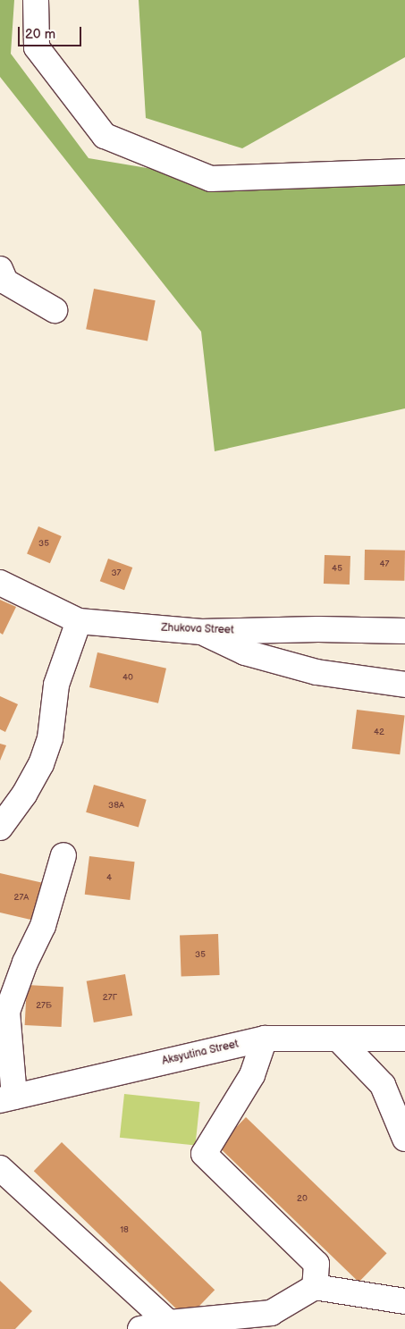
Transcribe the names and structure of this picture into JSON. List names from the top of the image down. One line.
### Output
{"streets":{"street":["Zhukova Street","Aksyutina Street"]},"house_numbers":["35","47","45","37","40","42","38А","4","27А","35","27Г","27Б","20","18"],"scale_bar":"20 m"}
